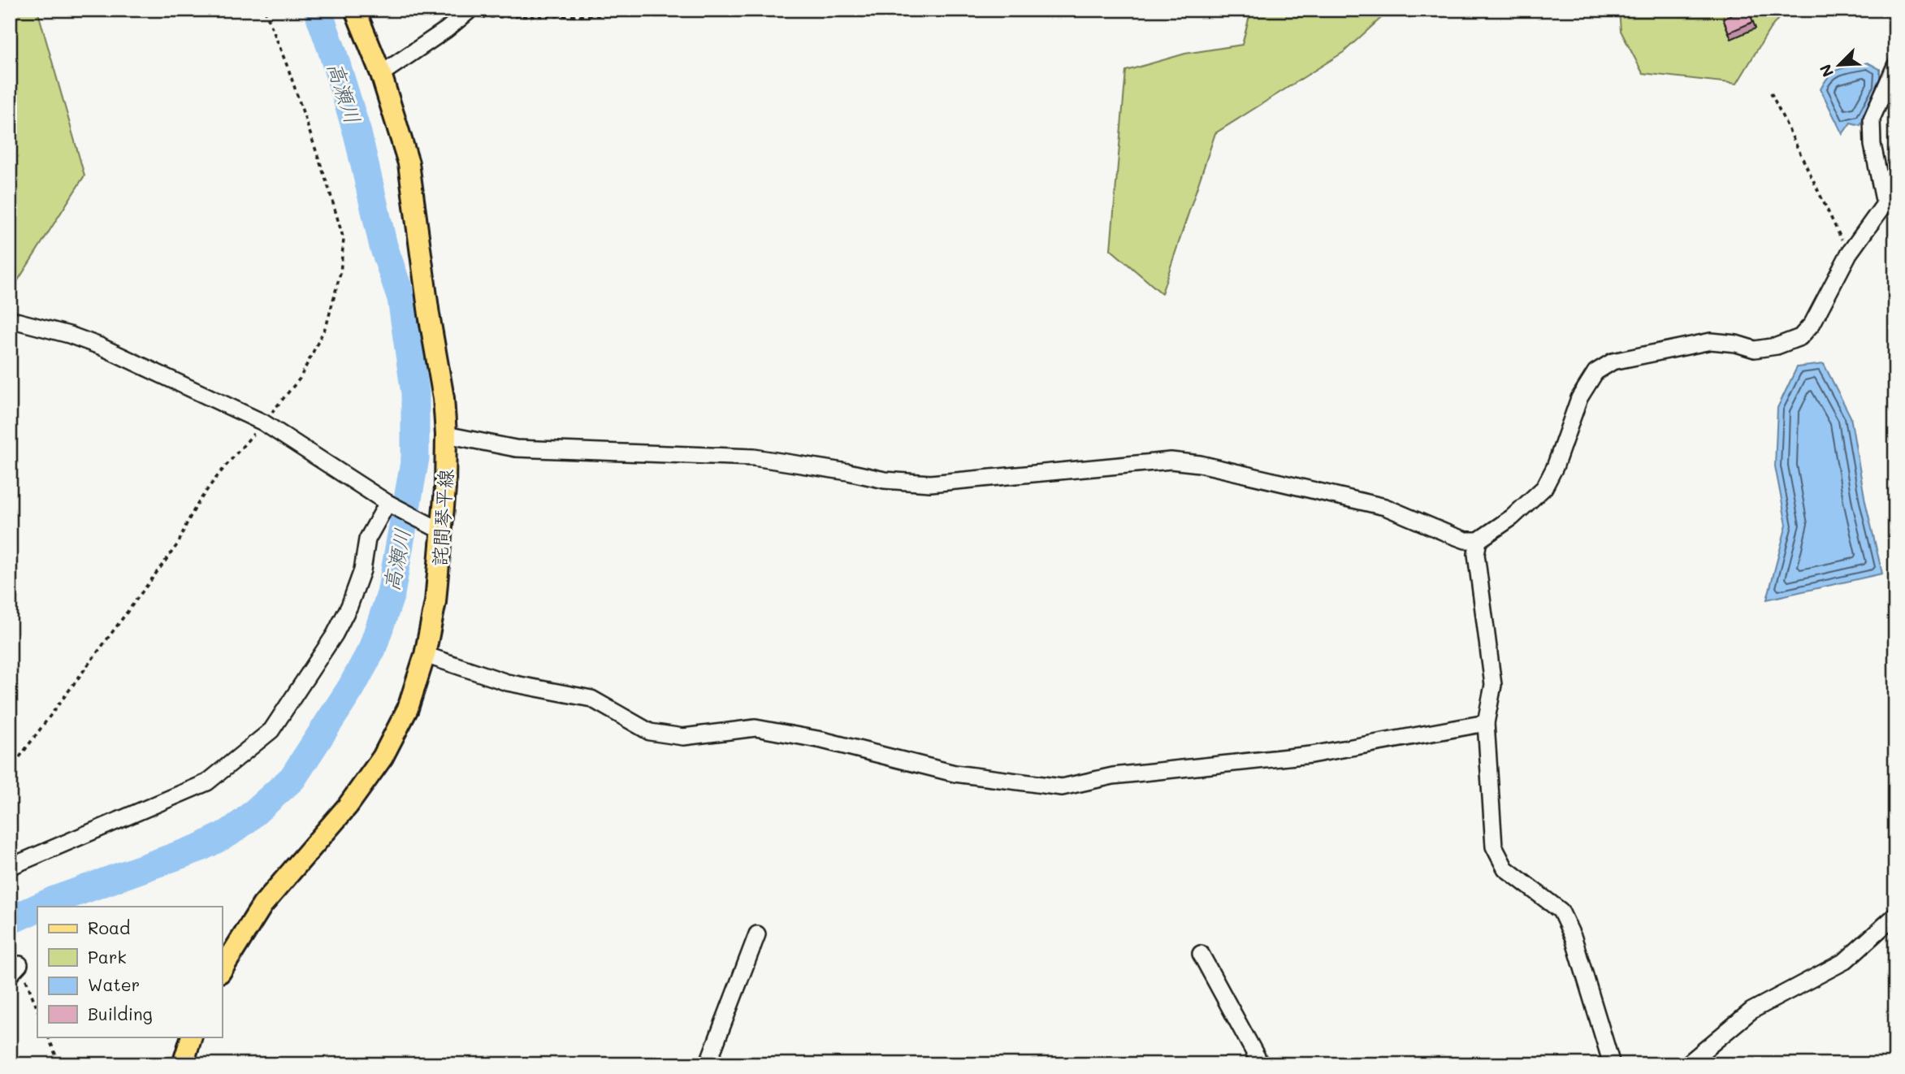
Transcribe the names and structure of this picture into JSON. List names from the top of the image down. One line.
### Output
{"streets":{"main road":["詫間琴平線"]},"water":["高瀬川"],"legend":["Road","Park","Water","Building"],"north":"bottom left"}
